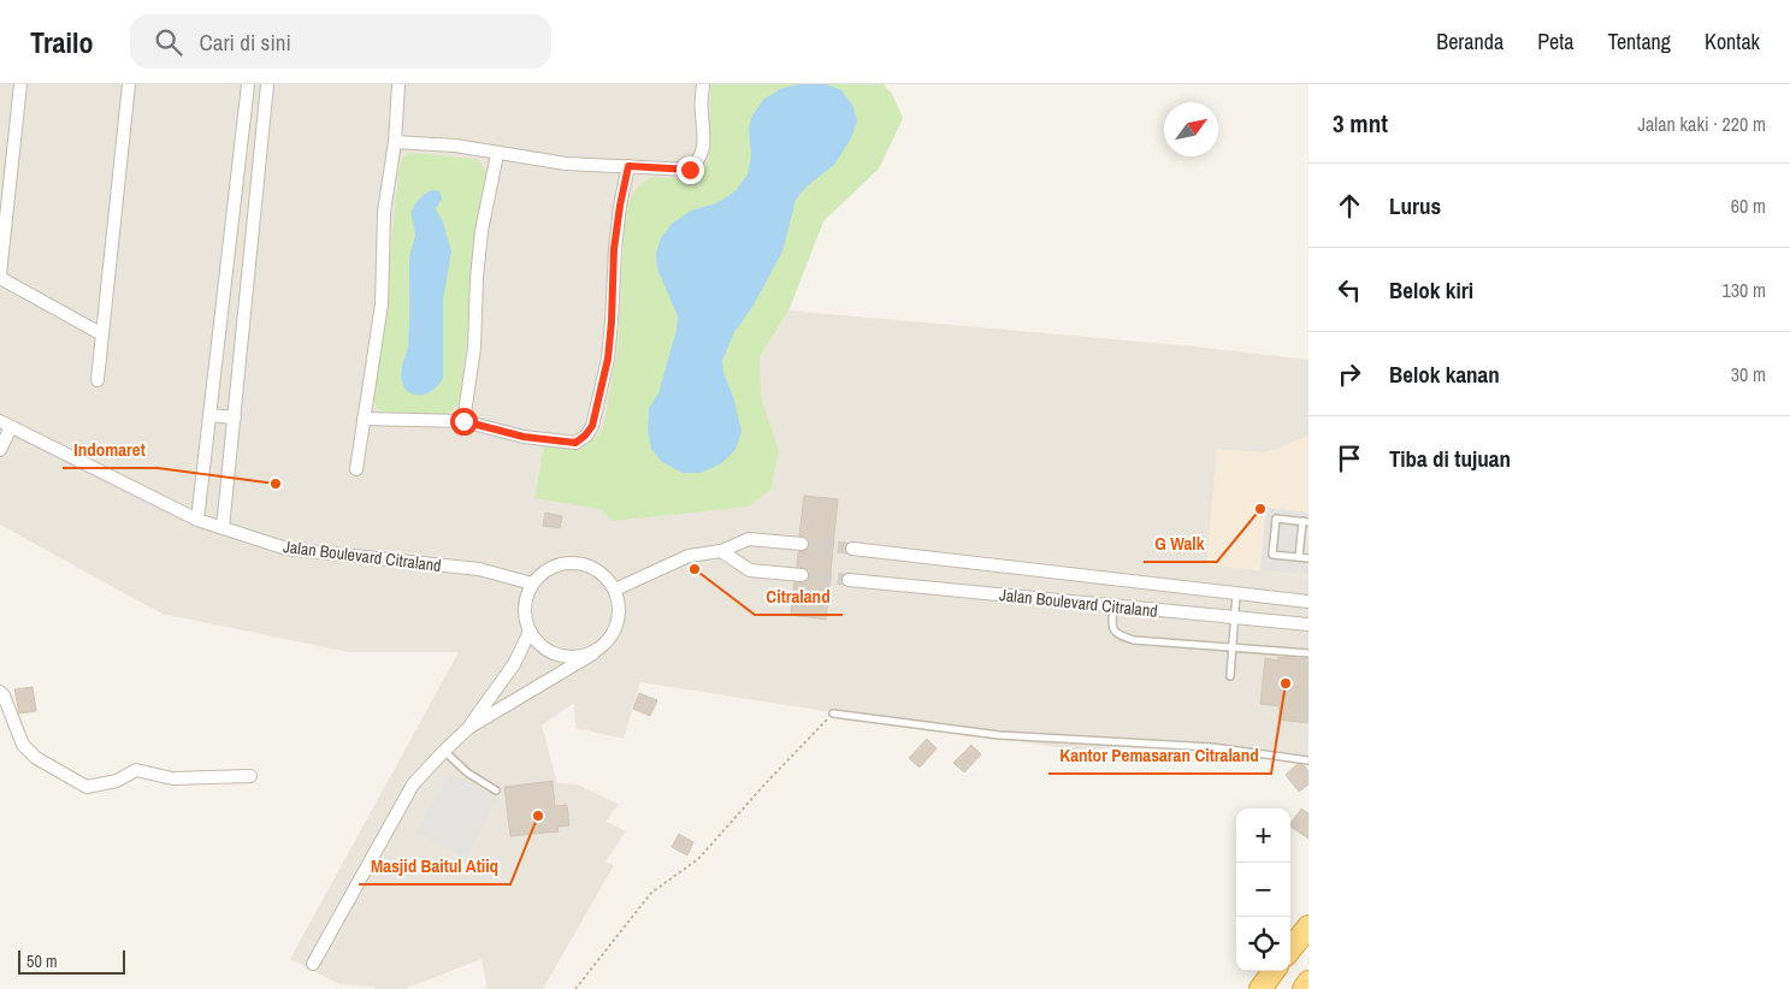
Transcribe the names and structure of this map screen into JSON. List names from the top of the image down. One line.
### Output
{"streets":{"street":["Jalan Boulevard Citraland"]},"places":["Indomaret","G Walk","Citraland","Kantor Pemasaran Citraland","Masjid Baitul Atiiq"],"scale_bar":"50 m","north":"top right","page":{"header":"Trailo","search":"Cari di sini","nav":["Beranda","Peta","Tentang","Kontak"],"heading":["3 mnt","Jalan kaki · 220 m"],"list":[["Lurus","60 m"],["Belok kiri","130 m"],["Belok kanan","30 m"],"Tiba di tujuan"],"map_buttons":["+","−"],"scale":"50 m"}}
